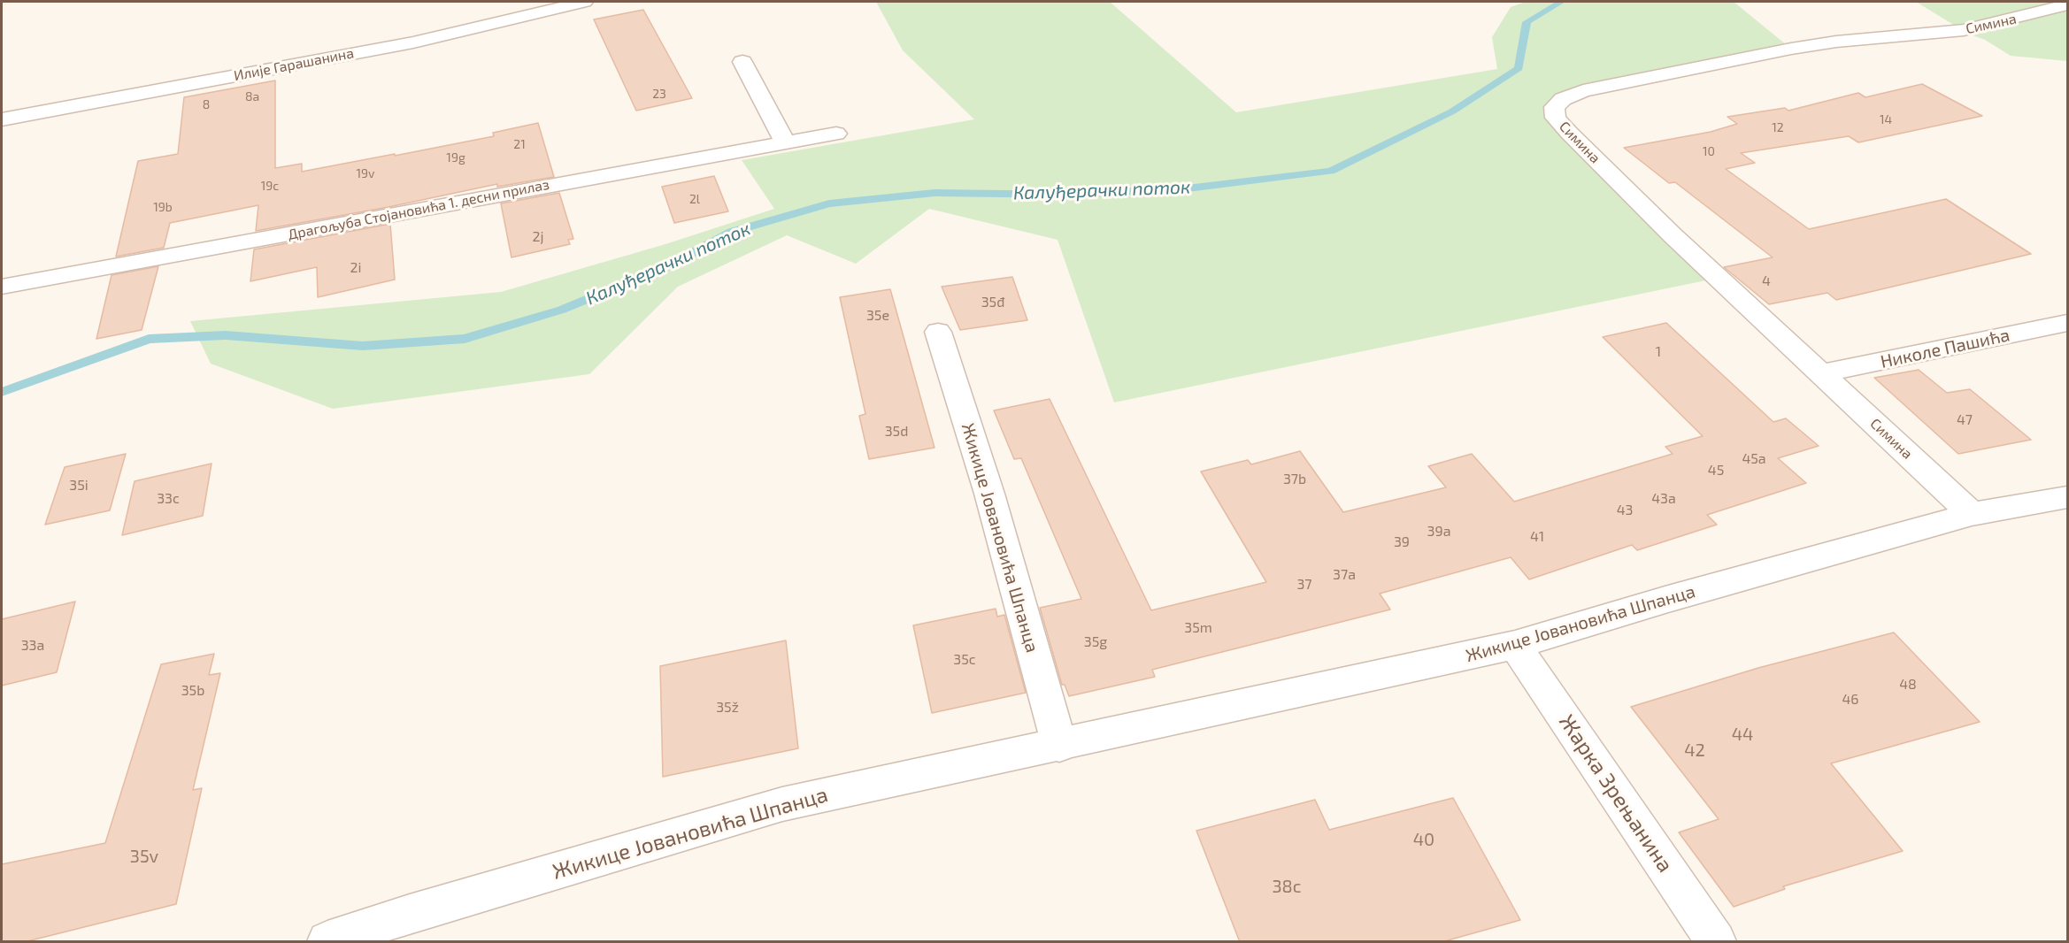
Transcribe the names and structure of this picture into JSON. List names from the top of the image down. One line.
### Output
{"streets":{"street":["Симина","Илије Гарашанина","Драгољуба Стојановића 1. десни прилаз","Николе Пашића","Жикице Јовановића Шпанца","Жарка Зрењанина"]},"crossings":[["Симина","Николе Пашића"],["Симина","Жикице Јовановића Шпанца"],["Жикице Јовановића Шпанца","Жарка Зрењанина"]],"water":["Калуђерачки поток"],"house_numbers":["23","8a","8","14","12","21","10","19g","19v","19c","2l","19b","2j","2i","4","35đ","35e","1","47","35d","45a","45","37b","35i","33c","43a","43","39a","41","39","37a","37","35m","35g","33a","35c","48","35b","46","35ž","44","42","40","35v","38c"]}
